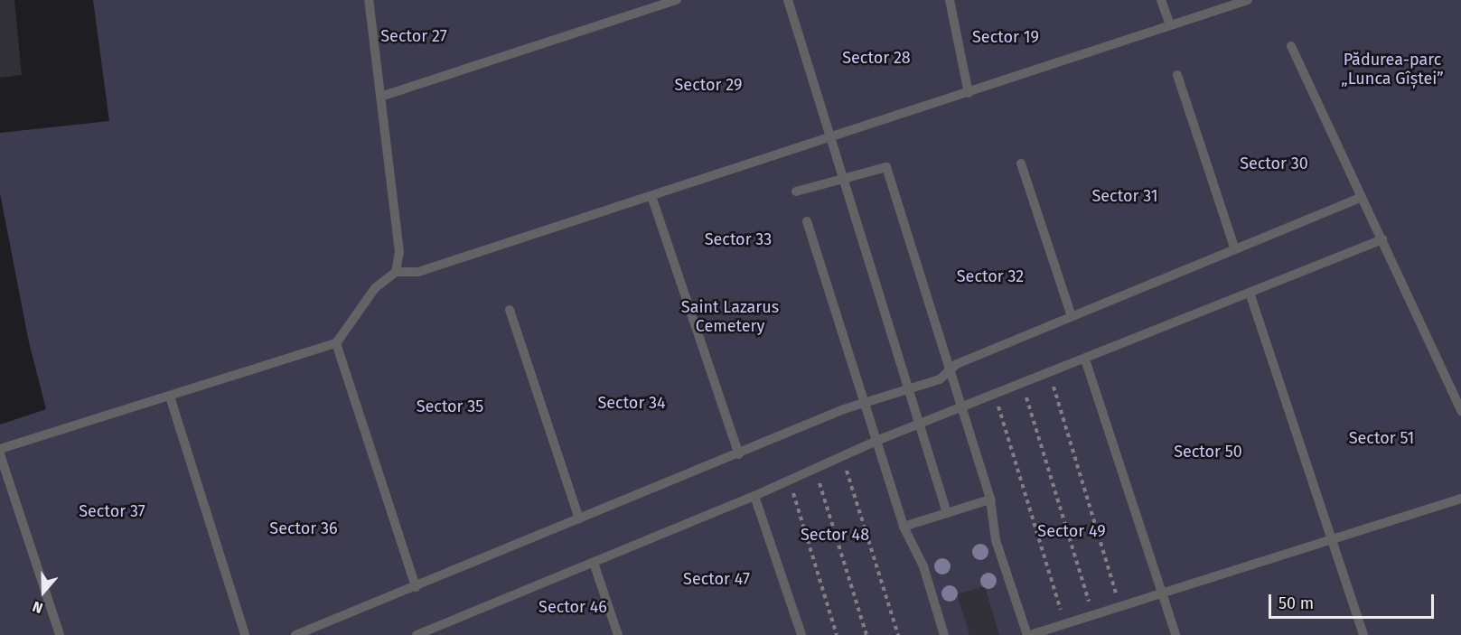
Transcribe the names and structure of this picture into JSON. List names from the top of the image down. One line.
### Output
{"parks":["Sector 27","Sector 19","Sector 28","Pădurea-parc „Lunca Gîștei”","Sector 29","Sector 30","Sector 31","Sector 33","Sector 32","Saint Lazarus Cemetery","Sector 34","Sector 35","Sector 51","Sector 50","Sector 37","Sector 36","Sector 49","Sector 48","Sector 47","Sector 46"],"scale_bar":"50 m","north":"bottom"}
